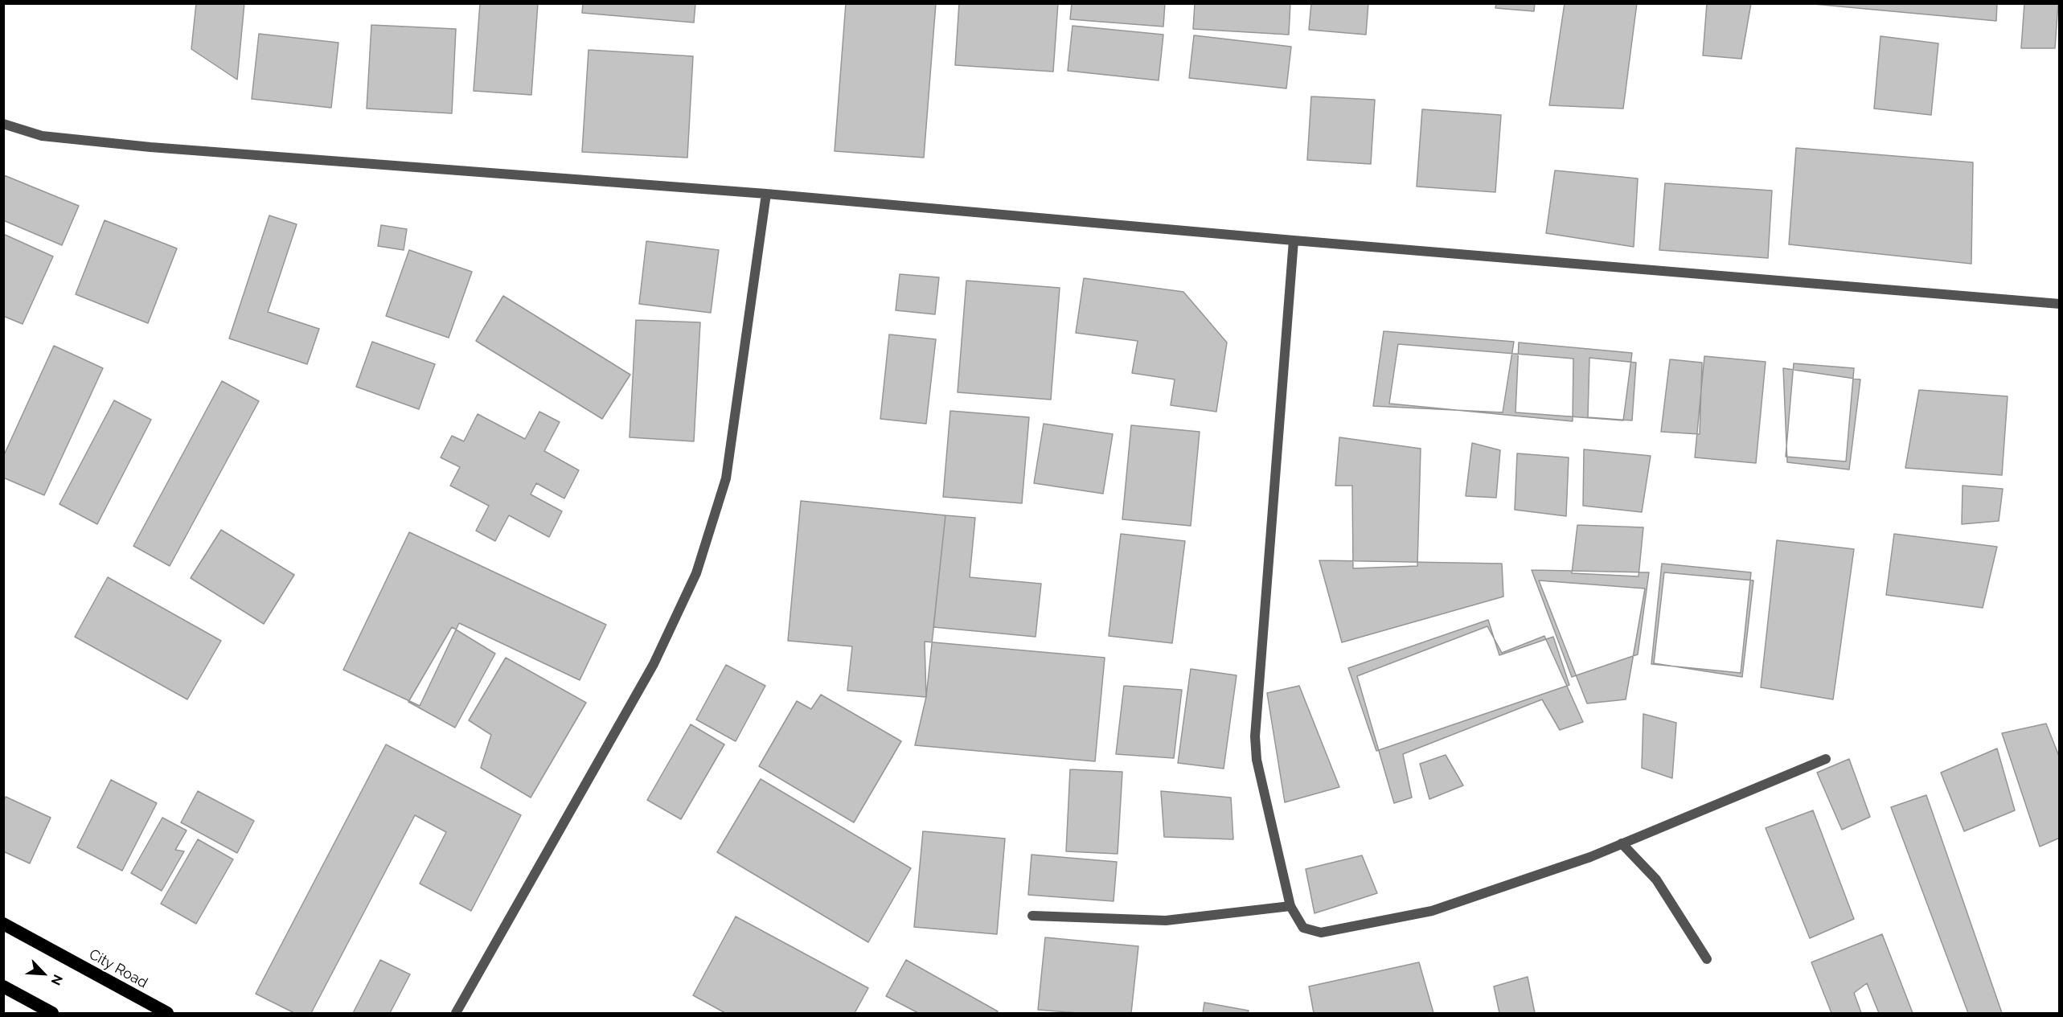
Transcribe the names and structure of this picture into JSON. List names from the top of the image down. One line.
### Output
{"streets":{"highway":["City Road"]},"north":"bottom right"}
